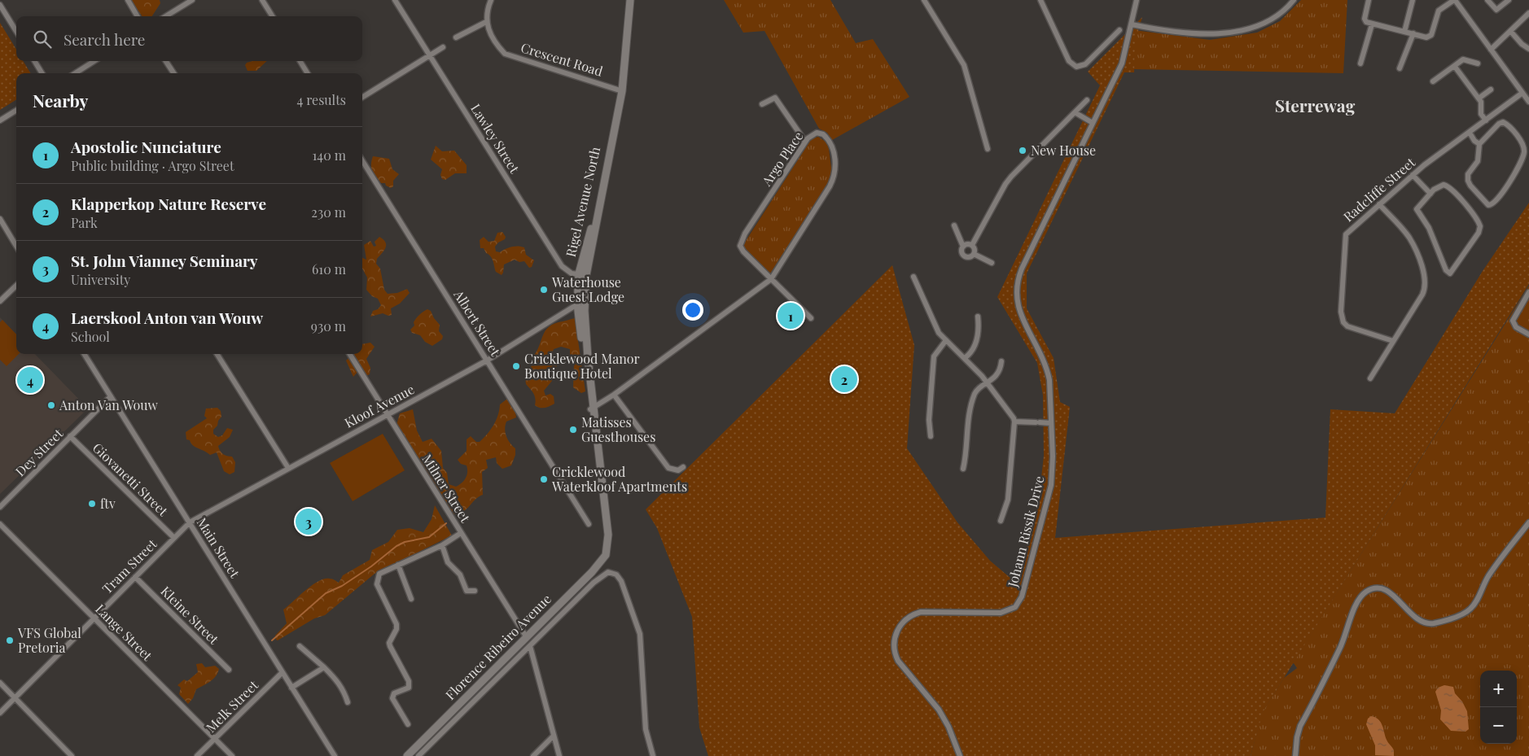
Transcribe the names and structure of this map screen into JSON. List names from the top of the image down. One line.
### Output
{"streets":{"main road":["Rigel Avenue North","Florence Ribeiro Avenue"],"street":["Crescent Road","Lawley Street","Argo Place","Radcliffe Street","Albert Street","Kloof Avenue","Dey Street","Giovanetti Street","Milner Street","Johann Rissik Drive","Main Street","Tram Street","Kleine Street","Lange Street","Melk Street"]},"crossings":[["Crescent Road","Rigel Avenue North"],["Lawley Street","Rigel Avenue North"],["Rigel Avenue North","Kloof Avenue"],["Rigel Avenue North","Florence Ribeiro Avenue"],["Albert Street","Kloof Avenue"],["Kloof Avenue","Milner Street"],["Kloof Avenue","Main Street"],["Kloof Avenue","Tram Street"],["Dey Street","Giovanetti Street"],["Dey Street","Main Street"],["Giovanetti Street","Tram Street"],["Milner Street","Florence Ribeiro Avenue"],["Main Street","Tram Street"],["Main Street","Melk Street"],["Tram Street","Kleine Street"],["Tram Street","Lange Street"],["Lange Street","Melk Street"]],"districts":["Sterrewag"],"places":["New House","Waterhouse Guest Lodge","Cricklewood Manor Boutique Hotel","Anton Van Wouw","Matisses Guesthouses","Cricklewood Waterkloof Apartments","ftv","VFS Global Pretoria"],"page":{"search":"Search here","heading":["Nearby","4 results"],"list":[{"mark":"1","name":"Apostolic Nunciature","note":"Public building · Argo Street","value":"140 m"},{"mark":"2","name":"Klapperkop Nature Reserve","note":"Park","value":"230 m"},{"mark":"3","name":"St. John Vianney Seminary","note":"University","value":"610 m"},{"mark":"4","name":"Laerskool Anton van Wouw","note":"School","value":"930 m"}],"pins":["1","2","4","3"],"map_buttons":["+","−"]}}
